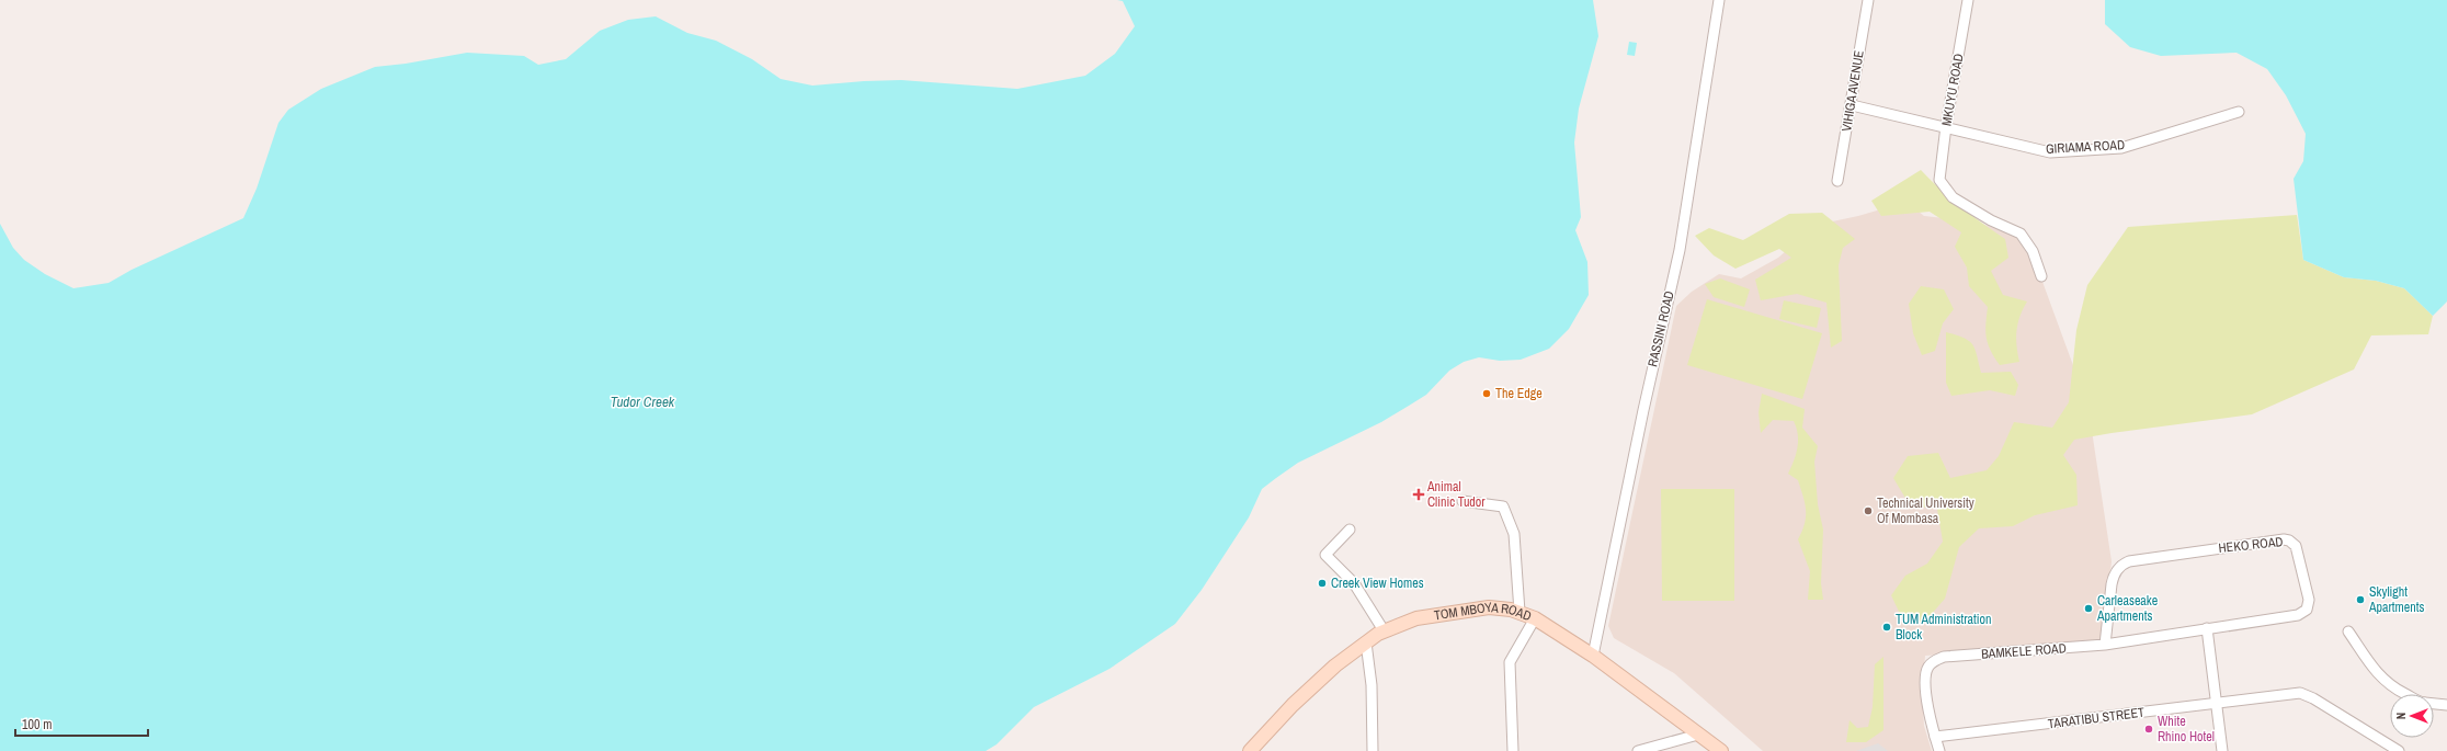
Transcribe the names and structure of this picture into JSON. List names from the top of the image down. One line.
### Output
{"streets":{"main road":["TOM MBOYA ROAD"],"street":["MKUYU ROAD","VIHIGA AVENUE","GIRIAMA ROAD","RASSINI ROAD","HEKO ROAD","BAMKELE ROAD","TARATIBU STREET"]},"crossings":[["MKUYU ROAD","GIRIAMA ROAD"],["VIHIGA AVENUE","GIRIAMA ROAD"],["RASSINI ROAD","TOM MBOYA ROAD"],["HEKO ROAD","BAMKELE ROAD"],["BAMKELE ROAD","TARATIBU STREET"]],"water":["Tudor Creek"],"places":{"other":["The Edge","Technical University Of Mombasa","Creek View Homes","Skylight Apartments","Carleaseake Apartments","TUM Administration Block","White Rhino Hotel"],"health":["Animal Clinic Tudor"]},"scale_bar":"100 m","north":"left"}
